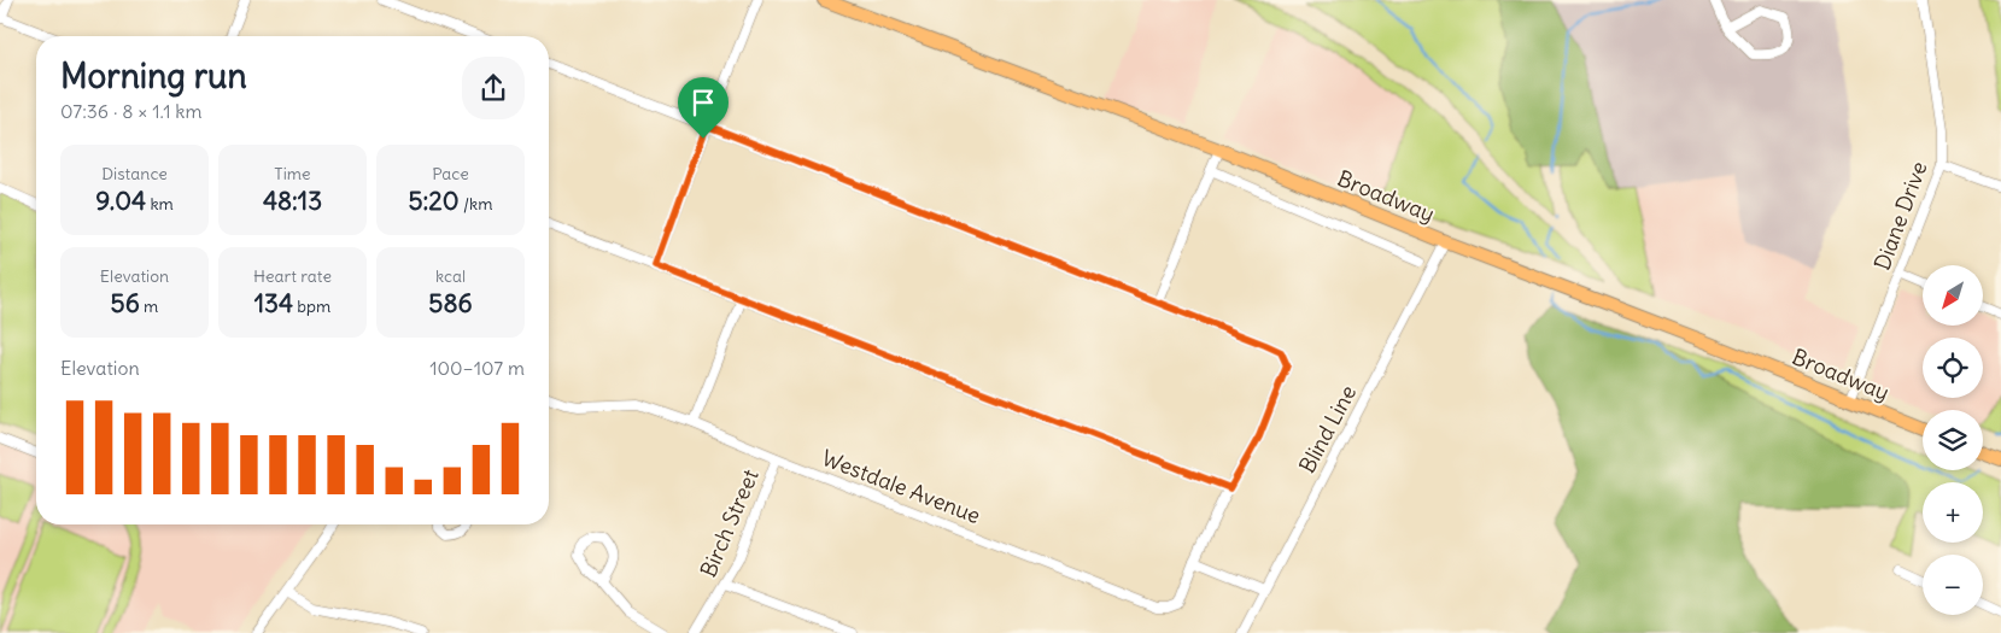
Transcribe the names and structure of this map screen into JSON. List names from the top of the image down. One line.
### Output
{"streets":{"main road":["Broadway"],"street":["Diane Drive","Blind Line","Westdale Avenue","Birch Street"]},"crossings":[["Broadway","Diane Drive"],["Broadway","Blind Line"],["Westdale Avenue","Birch Street"]],"north":"bottom left","page":{"heading":["Morning run","07:36 · 8 × 1.1 km"],"stats":[["Distance","9.04 km"],["Time","48:13"],["Pace","5:20 /km"],["Elevation","56 m"],["Heart rate","134 bpm"],["kcal","586"]],"map_buttons":["+","−"],"chart":["Elevation","100–107 m"]}}
